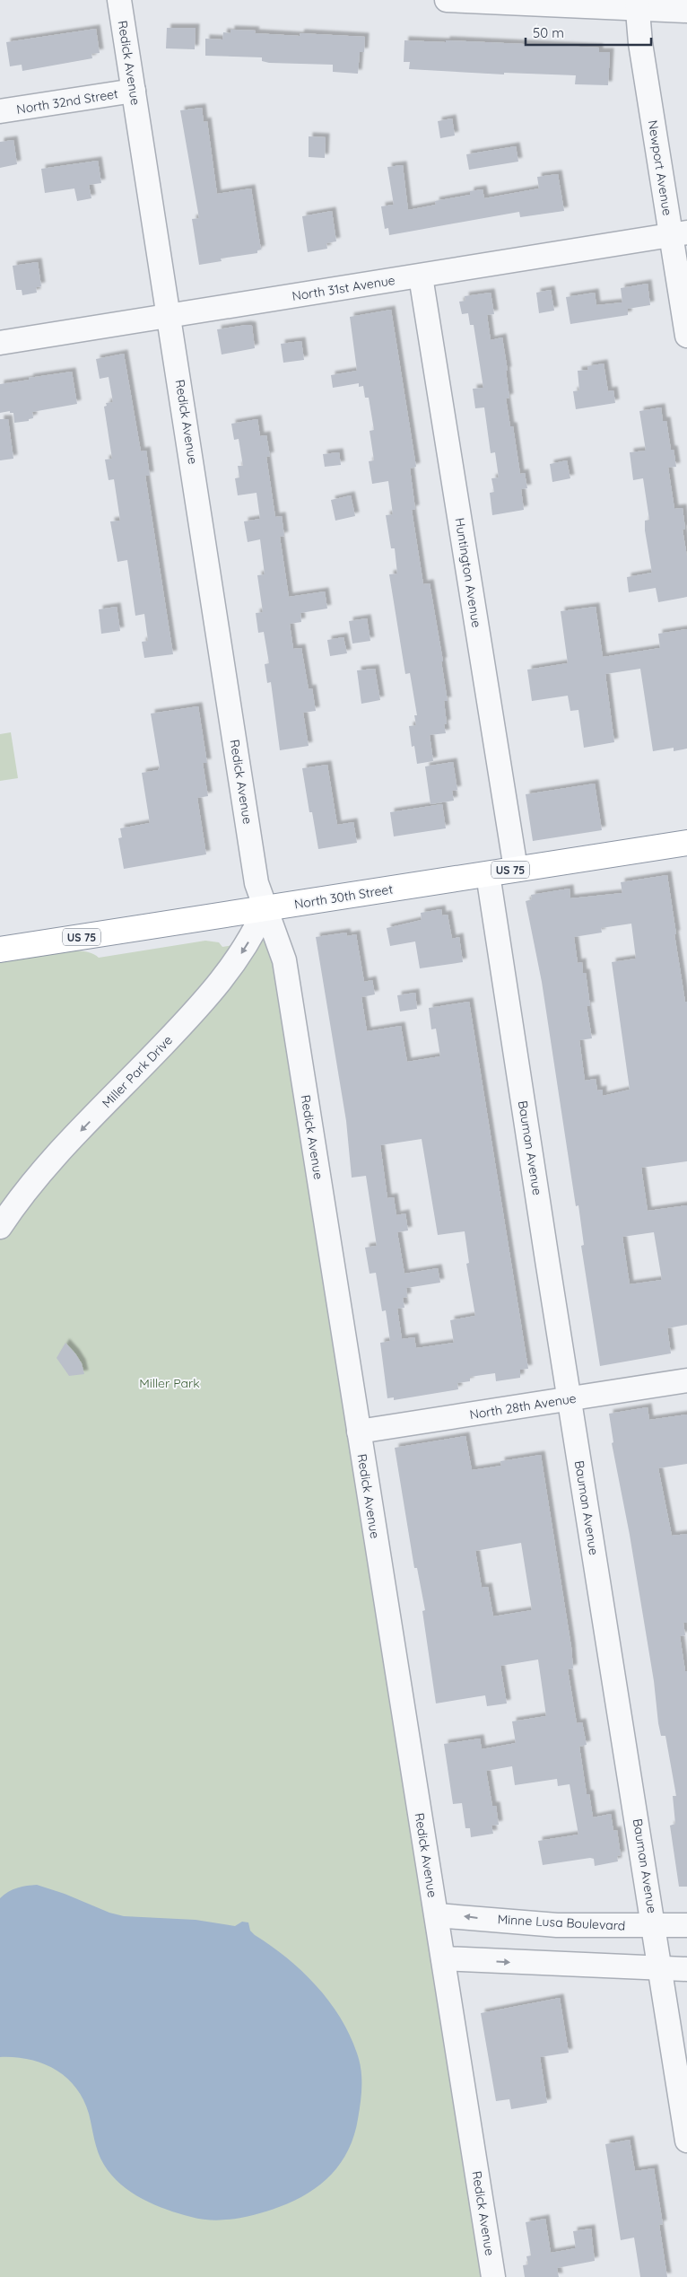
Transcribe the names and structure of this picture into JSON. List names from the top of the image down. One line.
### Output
{"streets":{"highway":["US 75","North 30th Street"],"street":["Redick Avenue","North 32nd Street","Newport Avenue","North 31st Avenue","Huntington Avenue","Miller Park Drive","Bauman Avenue","North 28th Avenue","Minne Lusa Boulevard"]},"crossings":[["Redick Avenue","North 32nd Street"],["Redick Avenue","North 31st Avenue"],["Redick Avenue","North 30th Street"],["Redick Avenue","Miller Park Drive"],["Redick Avenue","North 28th Avenue"],["Redick Avenue","Minne Lusa Boulevard"],["Newport Avenue","North 31st Avenue"],["North 31st Avenue","Huntington Avenue"],["Huntington Avenue","North 30th Street"],["North 30th Street","Miller Park Drive"],["North 30th Street","Bauman Avenue"],["Bauman Avenue","North 28th Avenue"],["Bauman Avenue","Minne Lusa Boulevard"]],"one_way":["Miller Park Drive"],"parks":["Miller Park"],"scale_bar":"50 m"}
